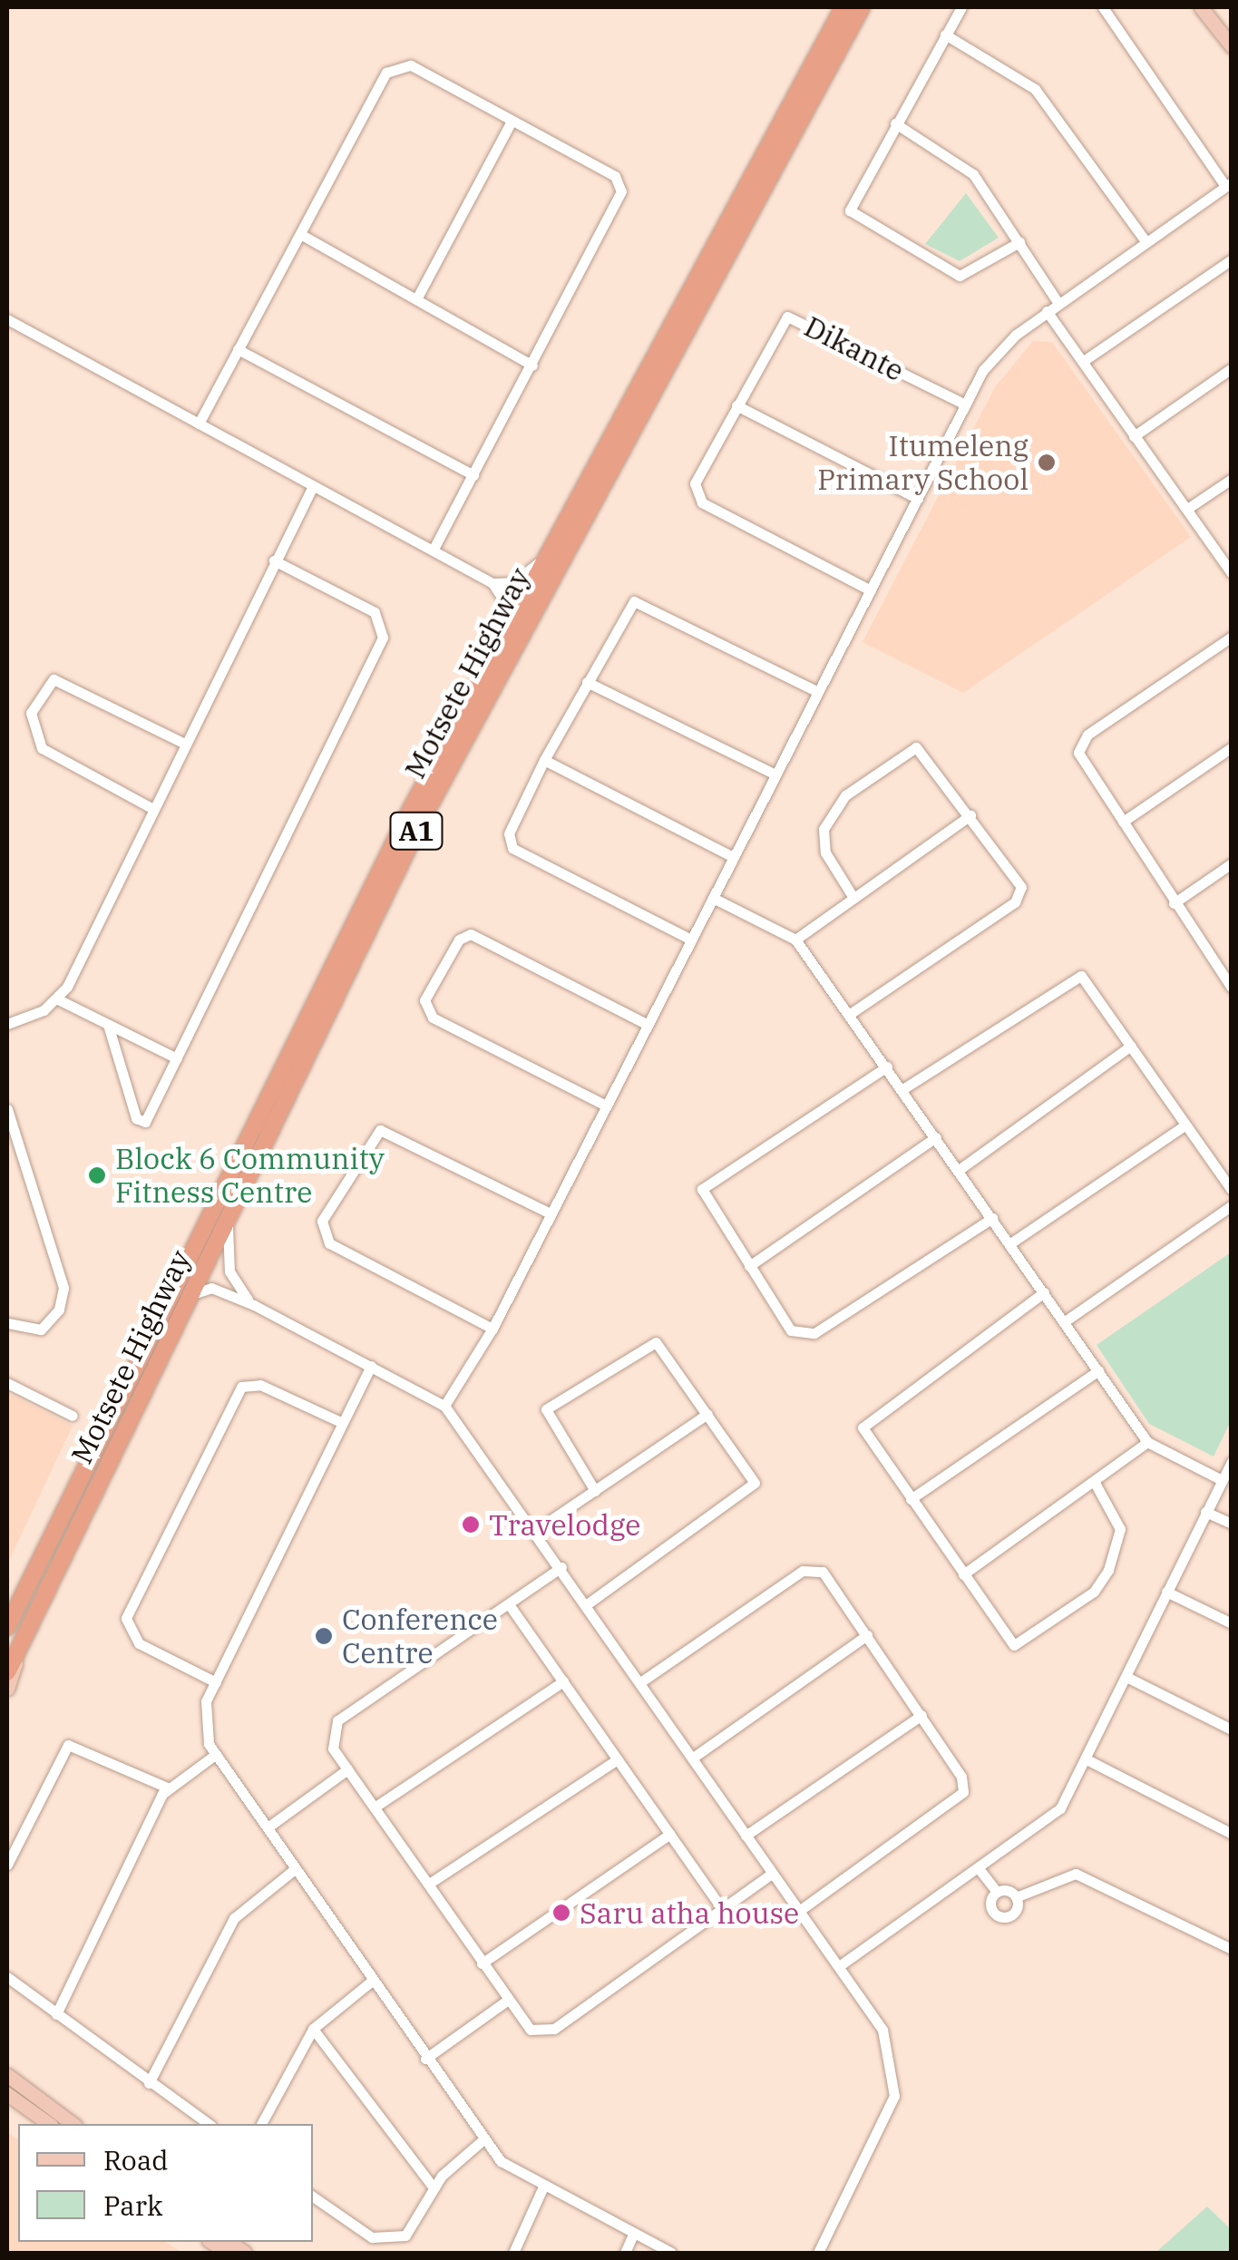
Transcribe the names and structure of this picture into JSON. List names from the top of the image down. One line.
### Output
{"streets":{"highway":["Motsete Highway","A1"],"street":["Dikante"]},"places":["Itumeleng Primary School","Block 6 Community Fitness Centre","Travelodge","Conference Centre","Saru atha house"],"legend":["Road","Park"]}
